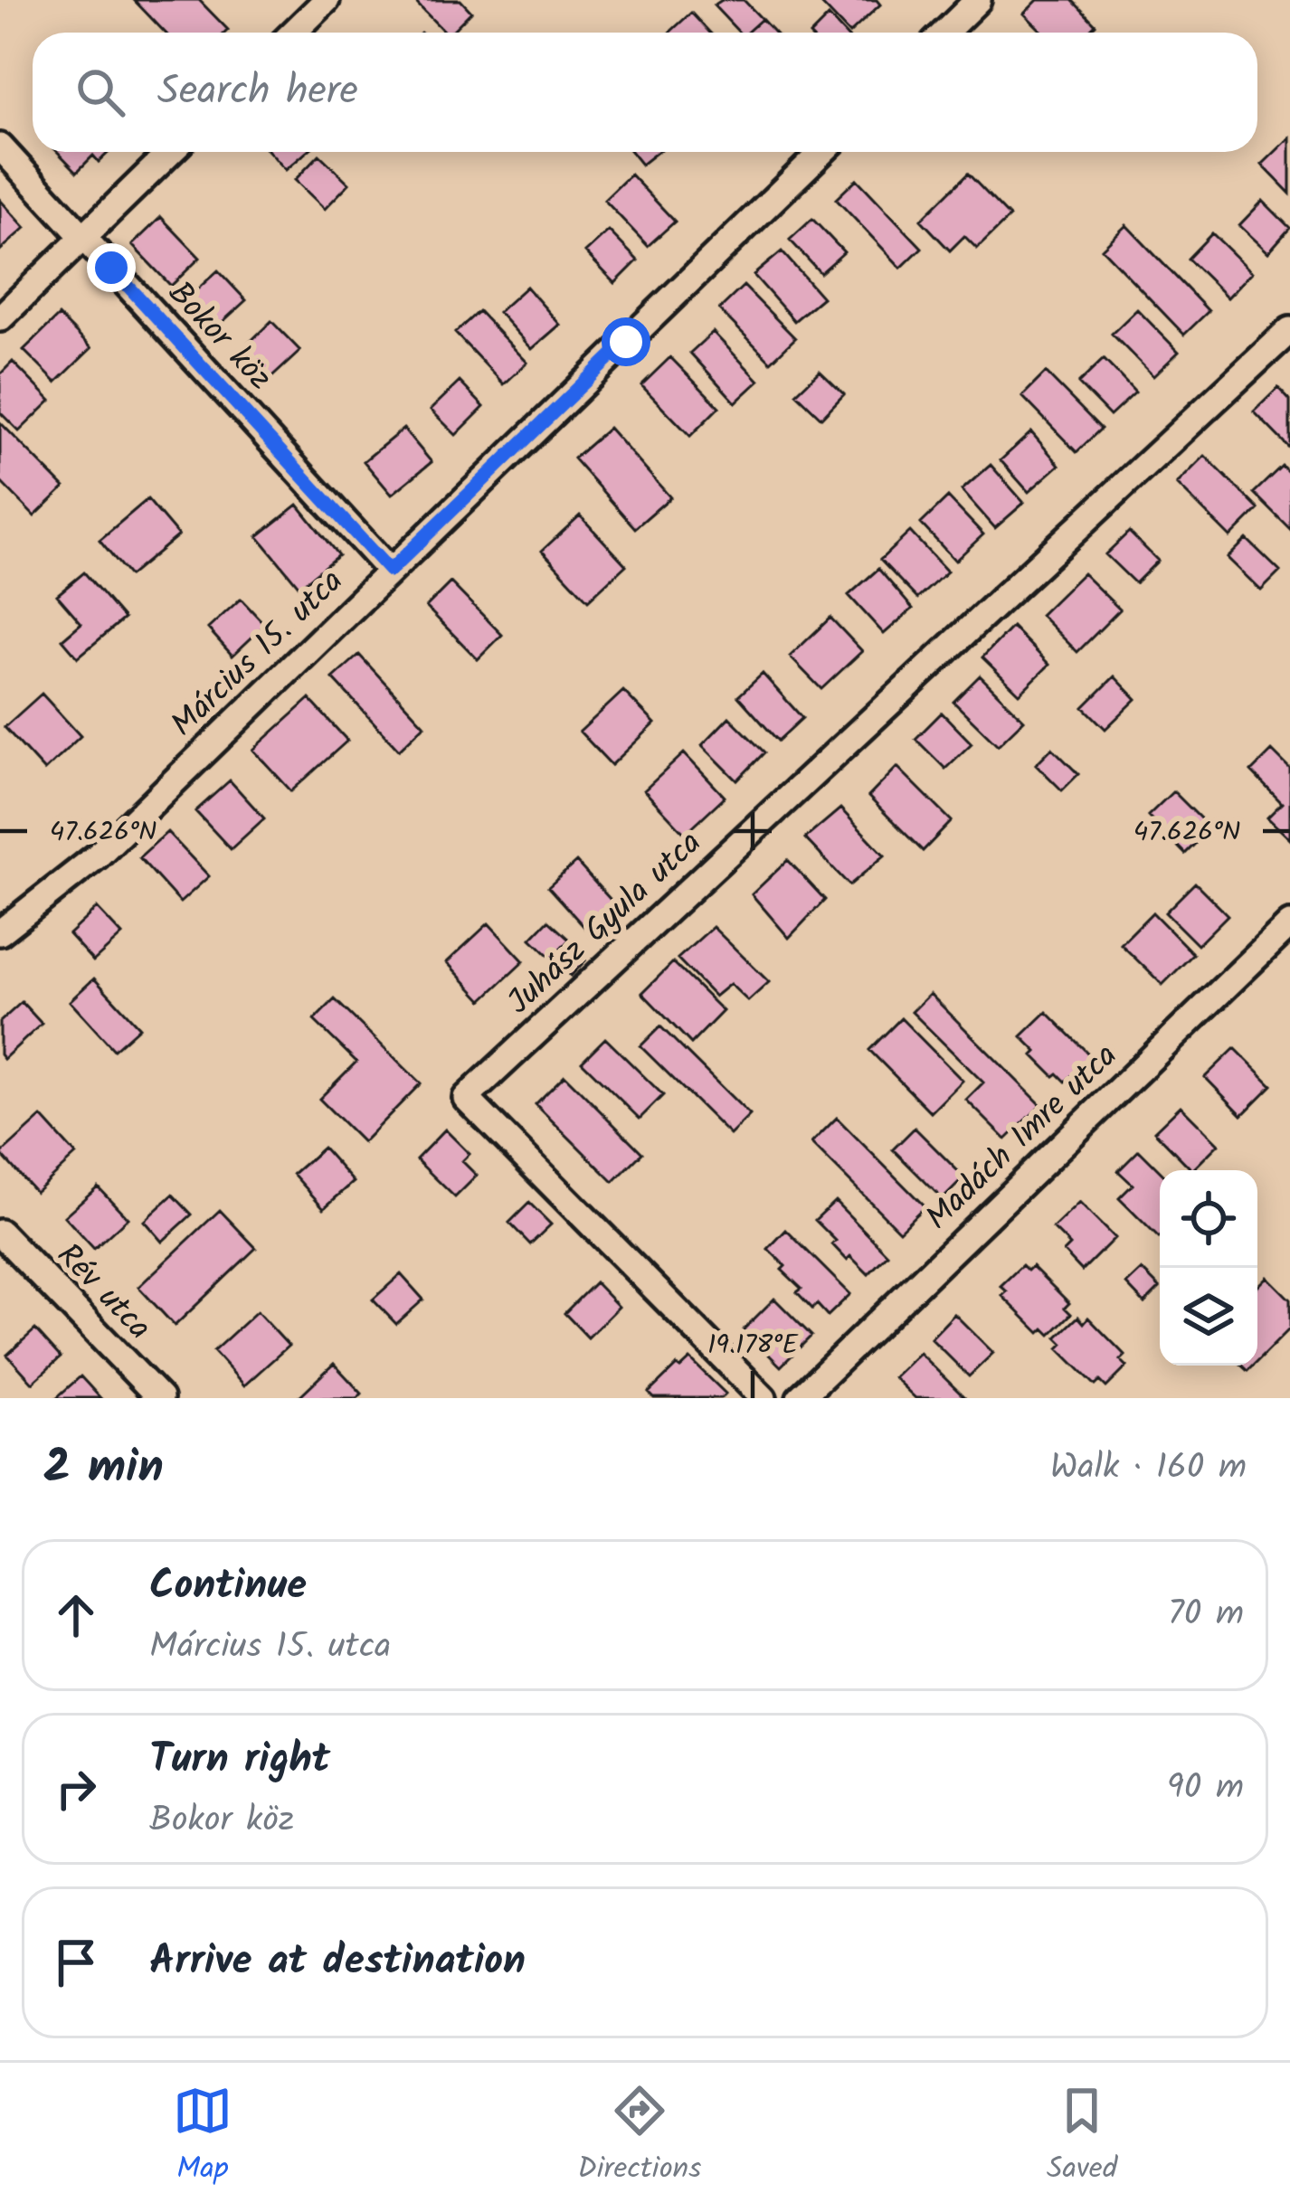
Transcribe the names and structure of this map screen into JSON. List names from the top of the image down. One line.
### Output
{"streets":{"street":["Bokor köz","Március 15. utca","Juhász Gyula utca","Madách Imre utca","Rév utca"]},"crossings":[["Bokor köz","Március 15. utca"]],"page":{"search":"Search here","heading":["2 min","Walk · 160 m"],"list":[["Continue","Március 15. utca","70 m"],["Turn right","Bokor köz","90 m"],"Arrive at destination"],"nav":["Map","Directions","Saved"]},"coordinates":["47.626°N","19.178°E"]}
